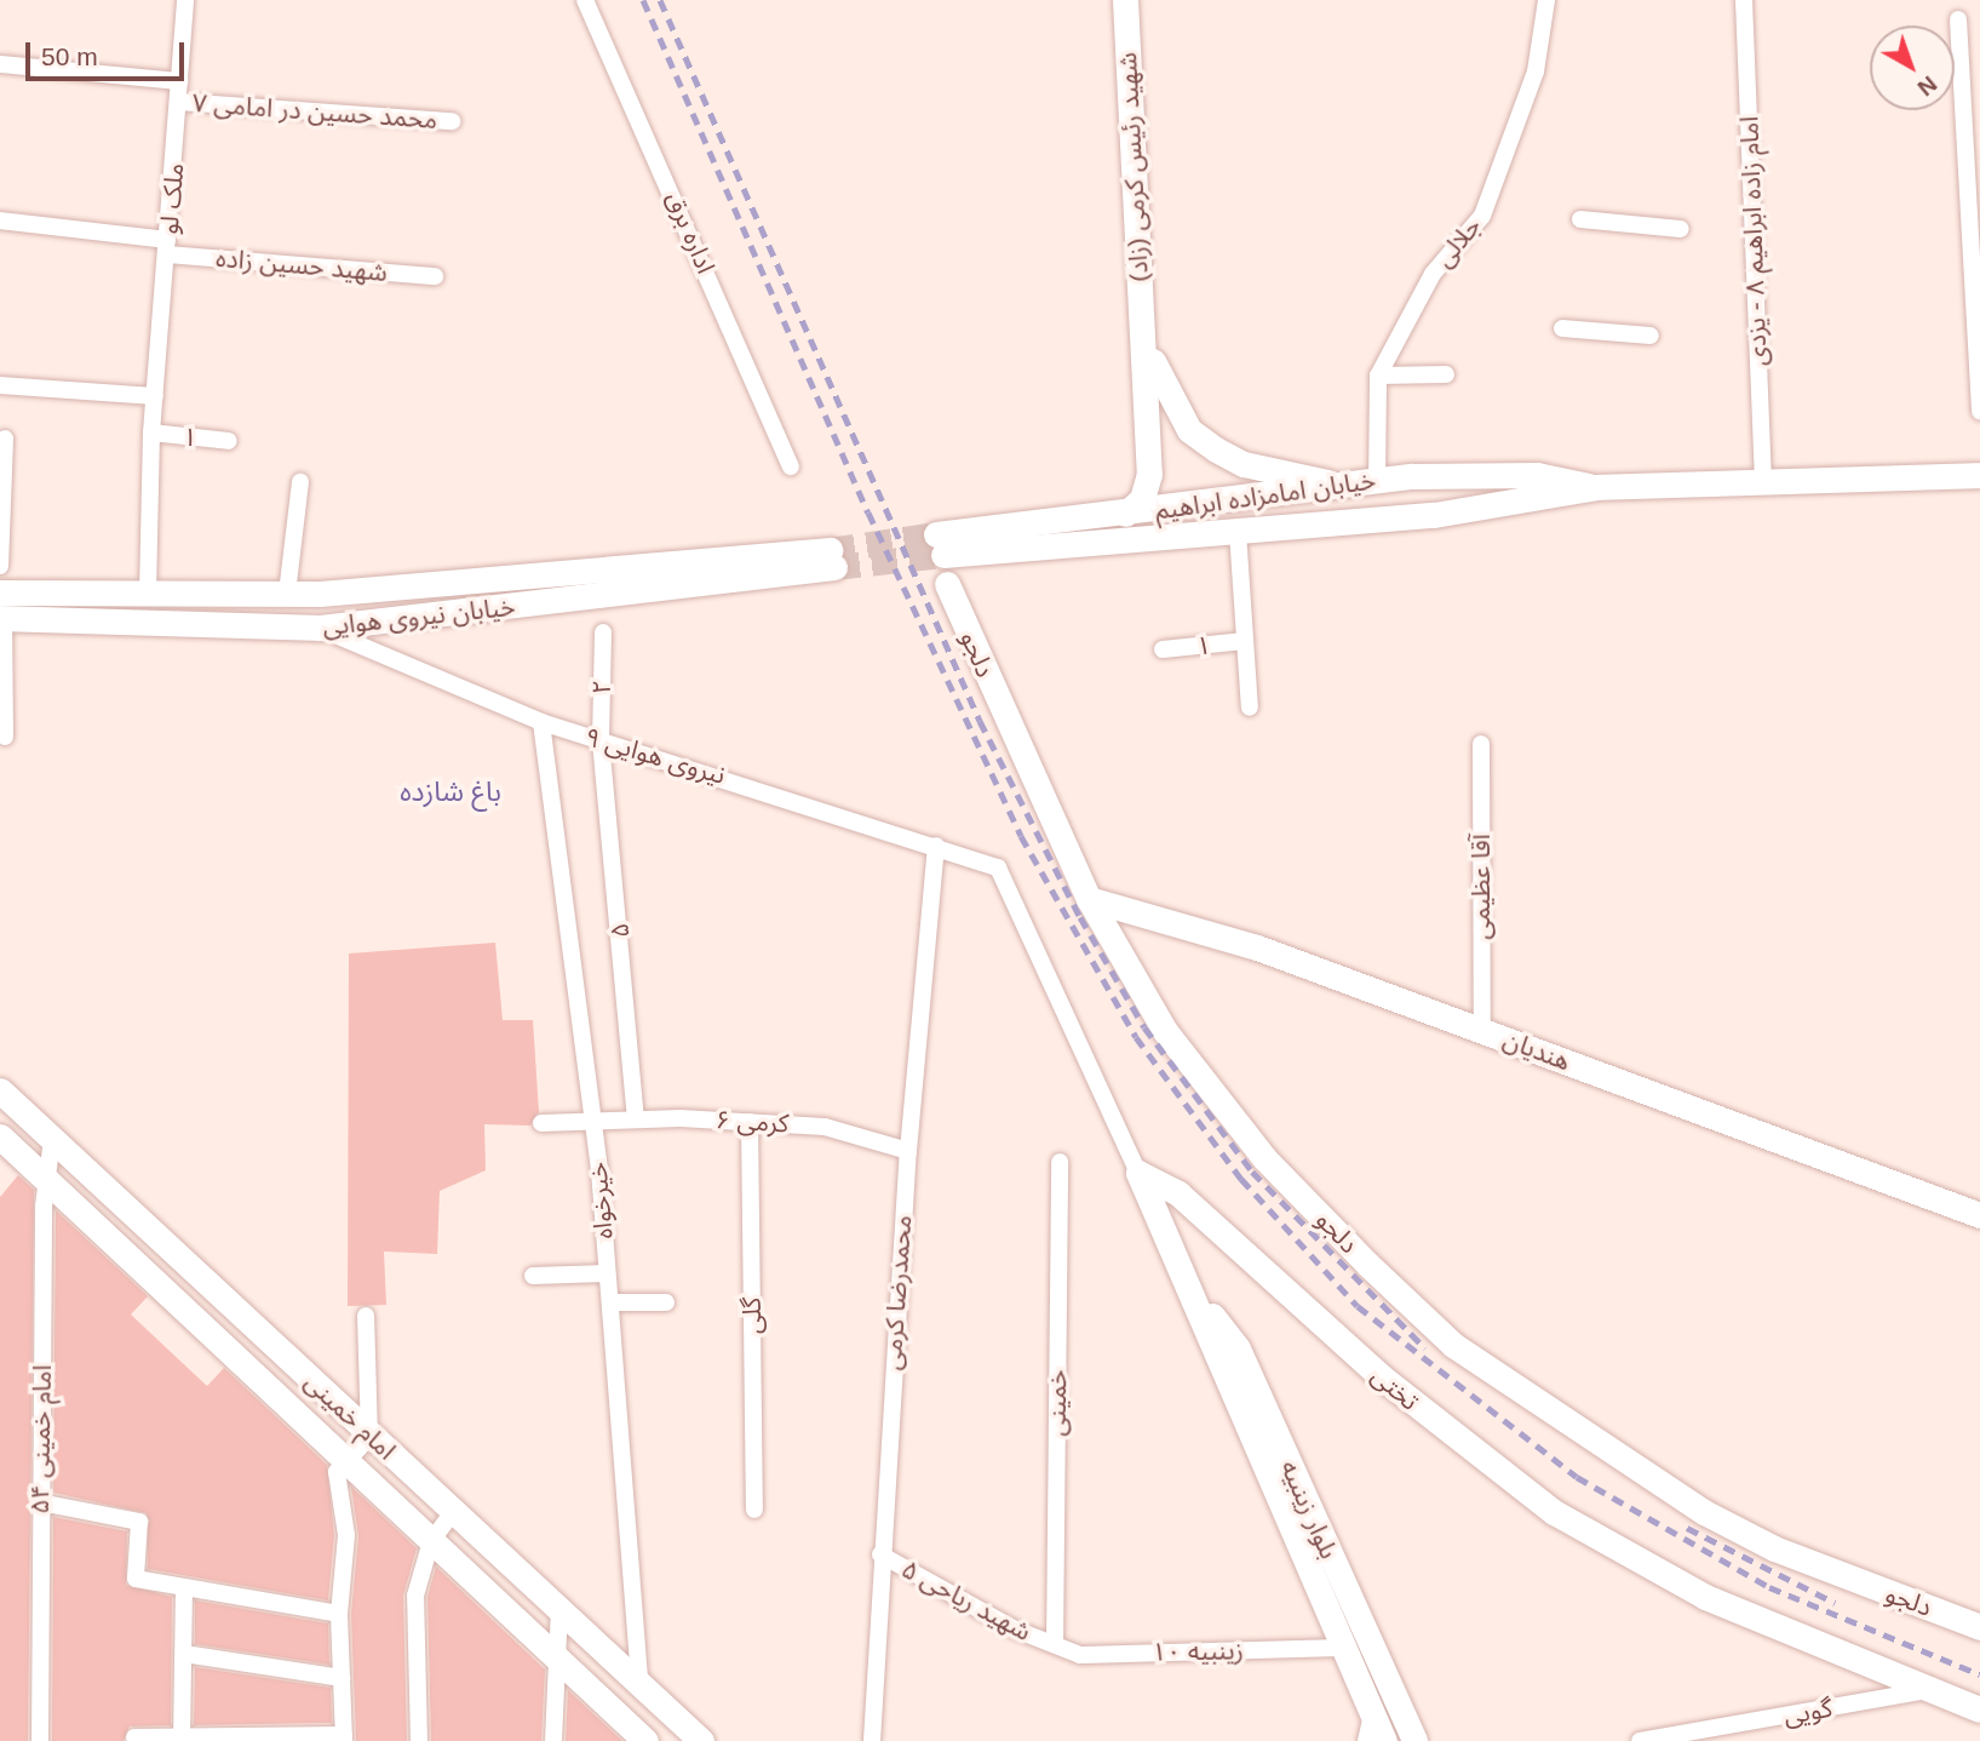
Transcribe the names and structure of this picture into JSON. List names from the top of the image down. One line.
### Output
{"streets":{"main road":["شهید رئیس کرمی (زاد)","خیابان امامزاده ابراهیم","خیابان نیروی هوایی","دلجو","هندیان","تختی","امام خمینی","بلوار زینبیه"],"street":["۷ محمد حسین در امامی","ملک لو","اداره برق","امام زاده ابراهیم ۸ - یزدی","جلالی","شهید حسین زاده","۱","۲","نیروی هوایی ۹","آقا عظیمی","۵","کرمی ۶","خیرخواه","محمدرضا کرمی","گلی","خمینی","امام خمینی ۵۴","۵ شهید ریاحی","زینبیه ۱۰","گویی"]},"crossings":[["۷ محمد حسین در امامی","ملک لو"],["شهید رئیس کرمی (زاد)","خیابان امامزاده ابراهیم"],["ملک لو","شهید حسین زاده"],["ملک لو","۱"],["ملک لو","خیابان نیروی هوایی"],["امام زاده ابراهیم ۸ - یزدی","خیابان امامزاده ابراهیم"],["جلالی","خیابان امامزاده ابراهیم"],["خیابان نیروی هوایی","نیروی هوایی ۹"],["دلجو","هندیان"],["۲","نیروی هوایی ۹"],["۲","۵"],["نیروی هوایی ۹","۵"],["نیروی هوایی ۹","خیرخواه"],["نیروی هوایی ۹","محمدرضا کرمی"],["نیروی هوایی ۹","تختی"],["نیروی هوایی ۹","بلوار زینبیه"],["آقا عظیمی","هندیان"],["۵","کرمی ۶"],["کرمی ۶","خیرخواه"],["کرمی ۶","محمدرضا کرمی"],["کرمی ۶","گلی"],["خیرخواه","امام خمینی"],["محمدرضا کرمی","۵ شهید ریاحی"],["تختی","بلوار زینبیه"],["تختی","گویی"],["خمینی","۵ شهید ریاحی"],["خمینی","زینبیه ۱۰"],["امام خمینی","امام خمینی ۵۴"],["بلوار زینبیه","زینبیه ۱۰"],["۵ شهید ریاحی","زینبیه ۱۰"]],"districts":["باغ شازده"],"scale_bar":"50 m","north":"bottom right"}
